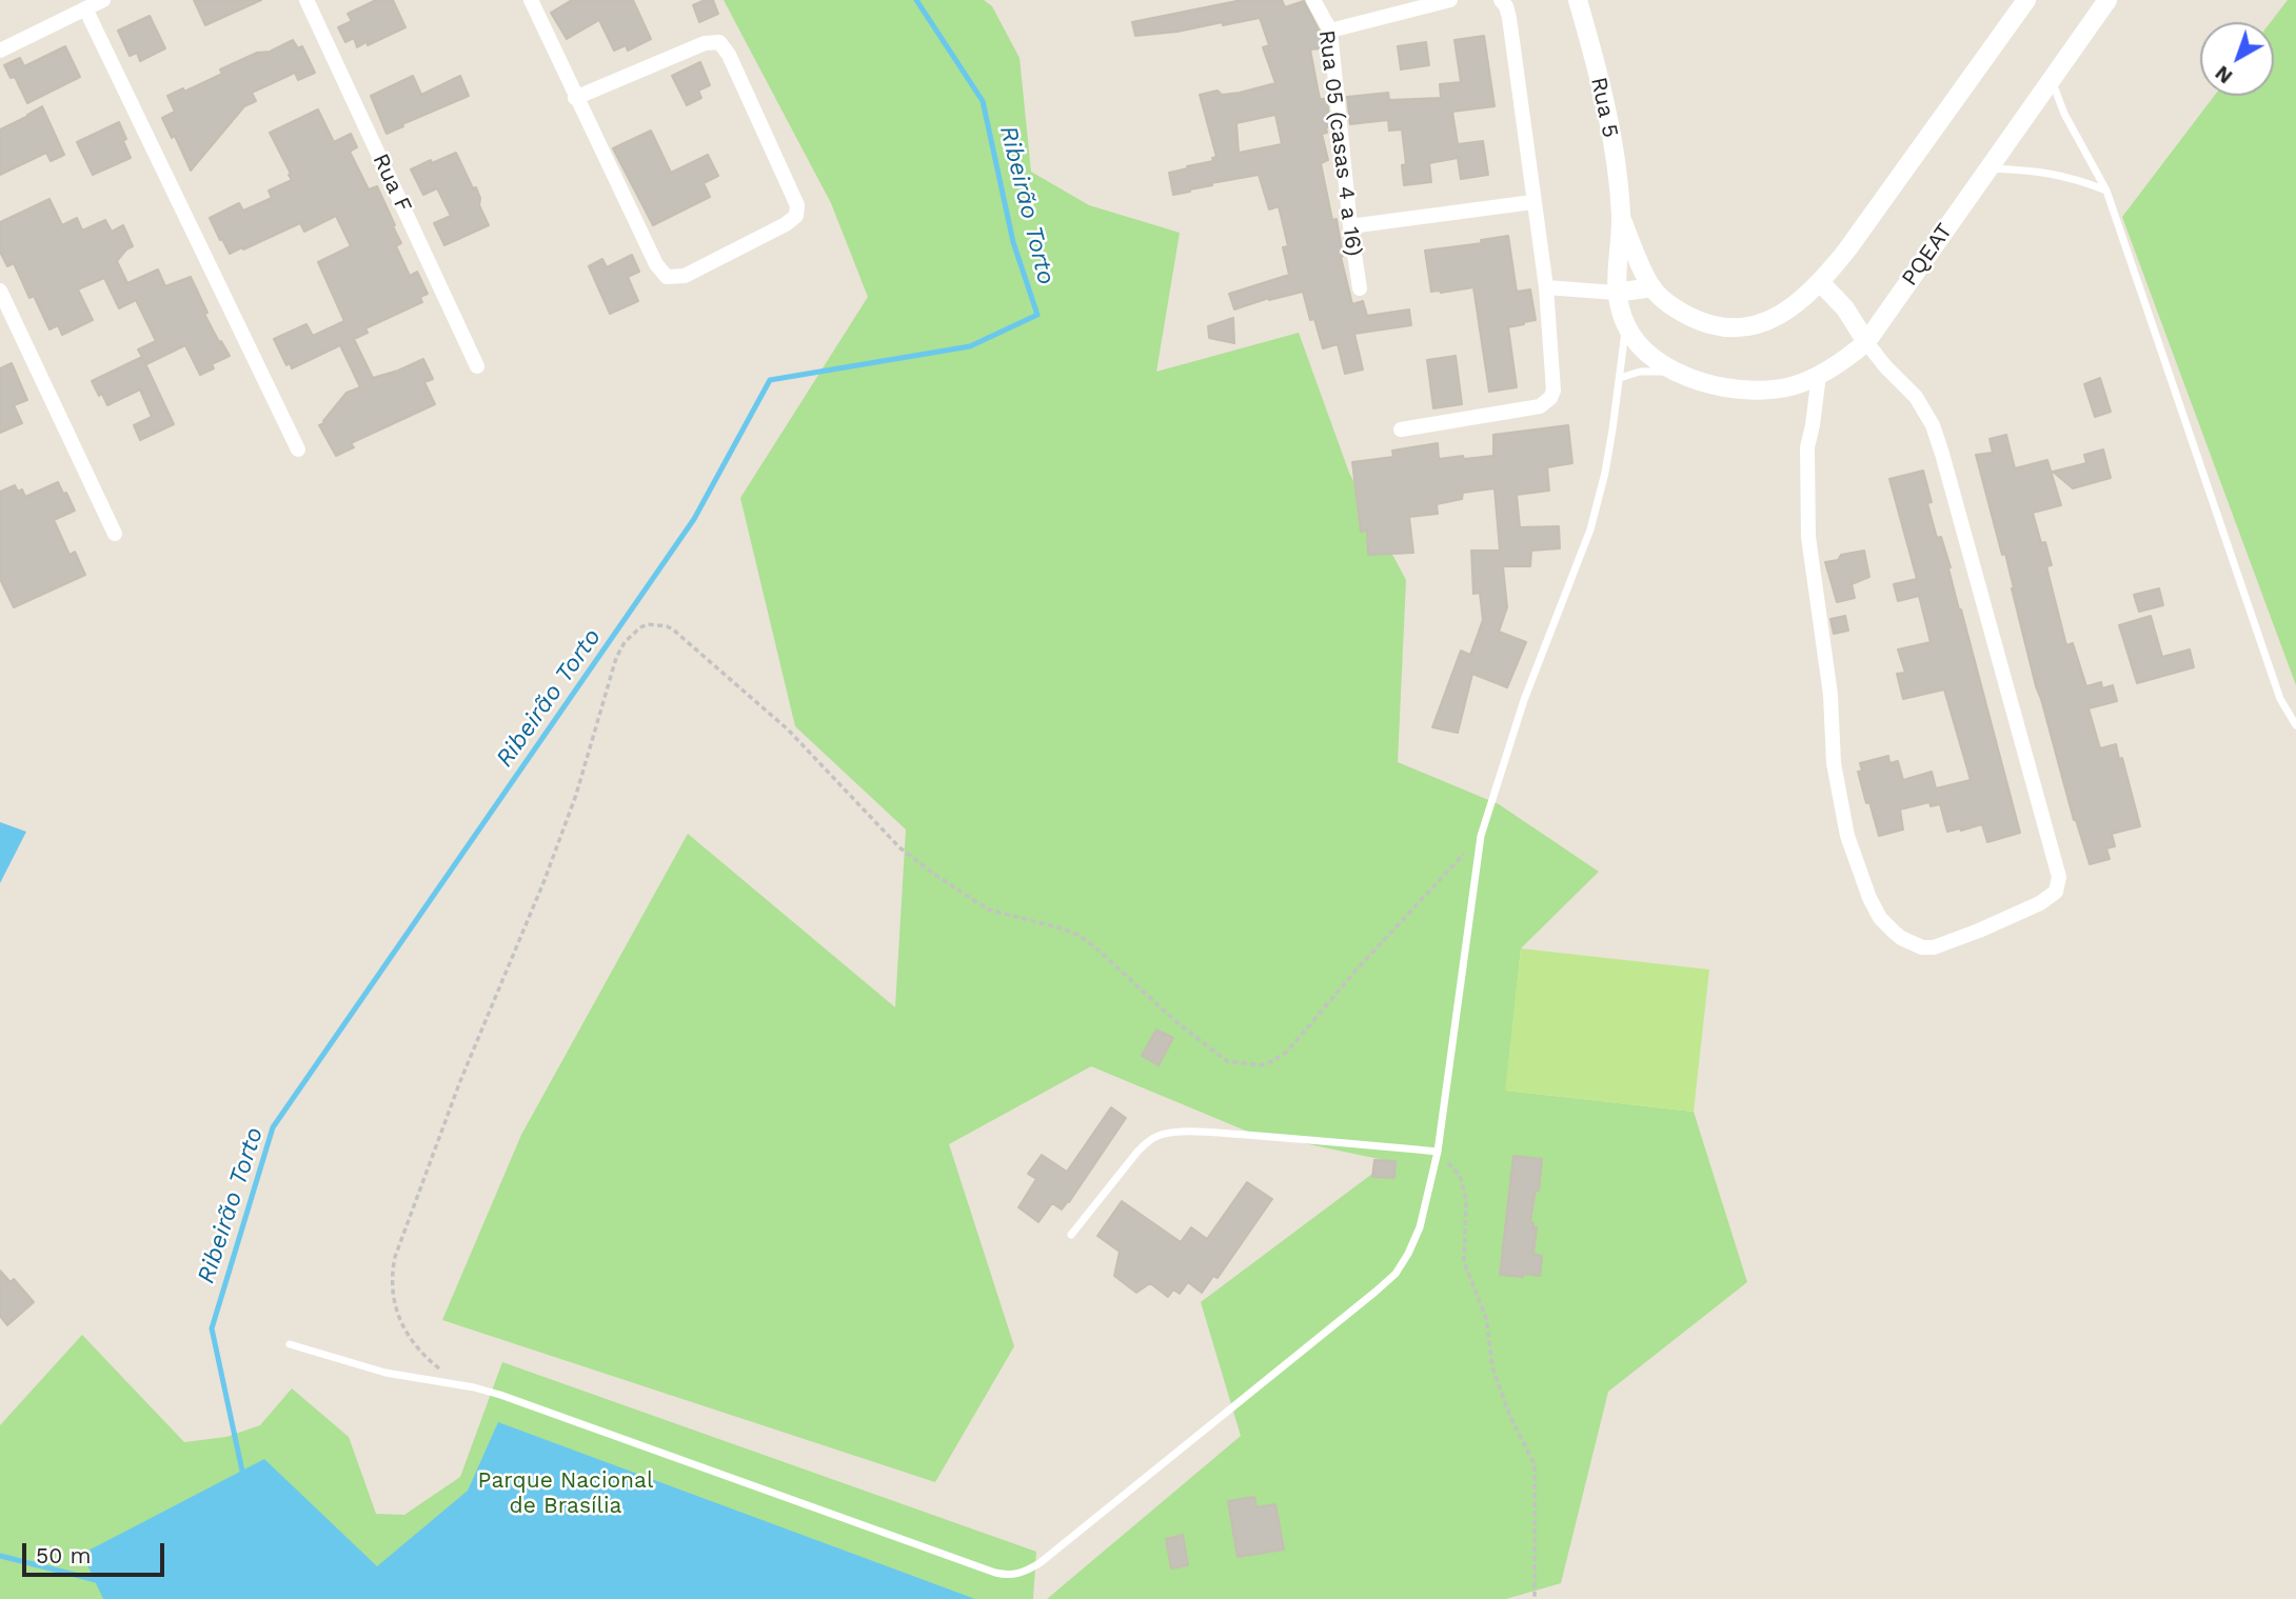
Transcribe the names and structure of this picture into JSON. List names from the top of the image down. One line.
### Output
{"streets":{"street":["Rua 5","Rua 05 (casas 4 a 16)","Rua F","PQEAT"]},"water":["Ribeirão Torto"],"parks":["Parque Nacional de Brasília"],"scale_bar":"50 m","north":"bottom left"}
